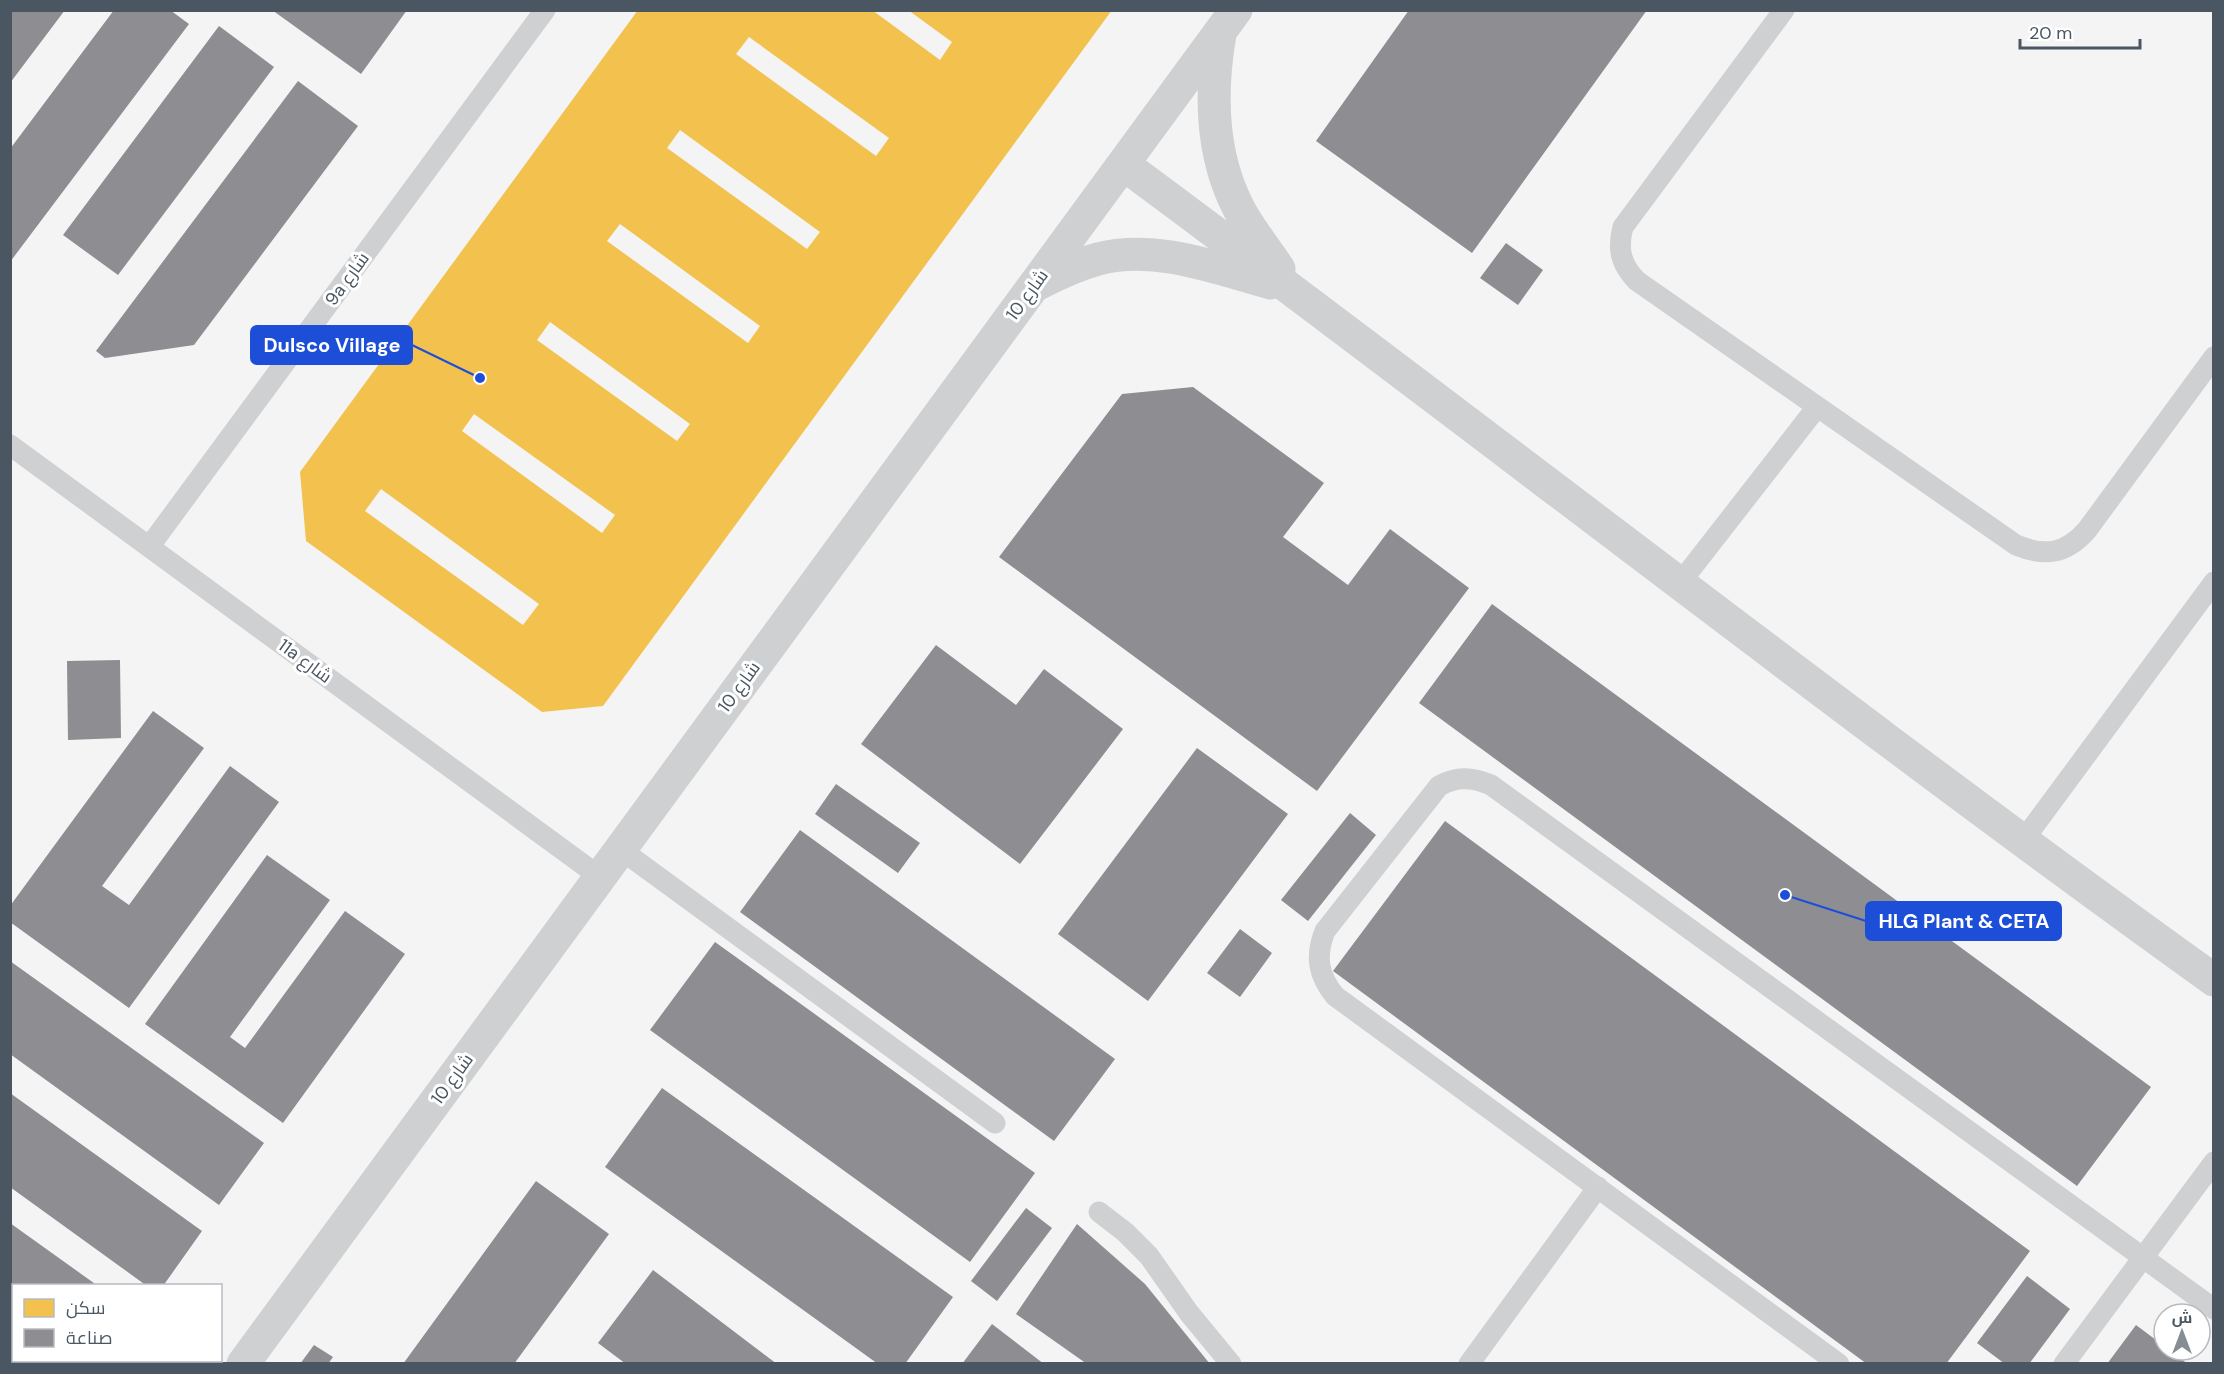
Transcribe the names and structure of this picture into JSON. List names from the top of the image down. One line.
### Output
{"streets":{"street":["شارع 10"],"lane":["9a شارع","11a شارع"]},"crossings":[["9a شارع","11a شارع"],["شارع 10","11a شارع"]],"places":["Dulsco Village","HLG Plant & CETA"],"legend":["سكن","صناعة"],"scale_bar":"20 m","north":"top"}
